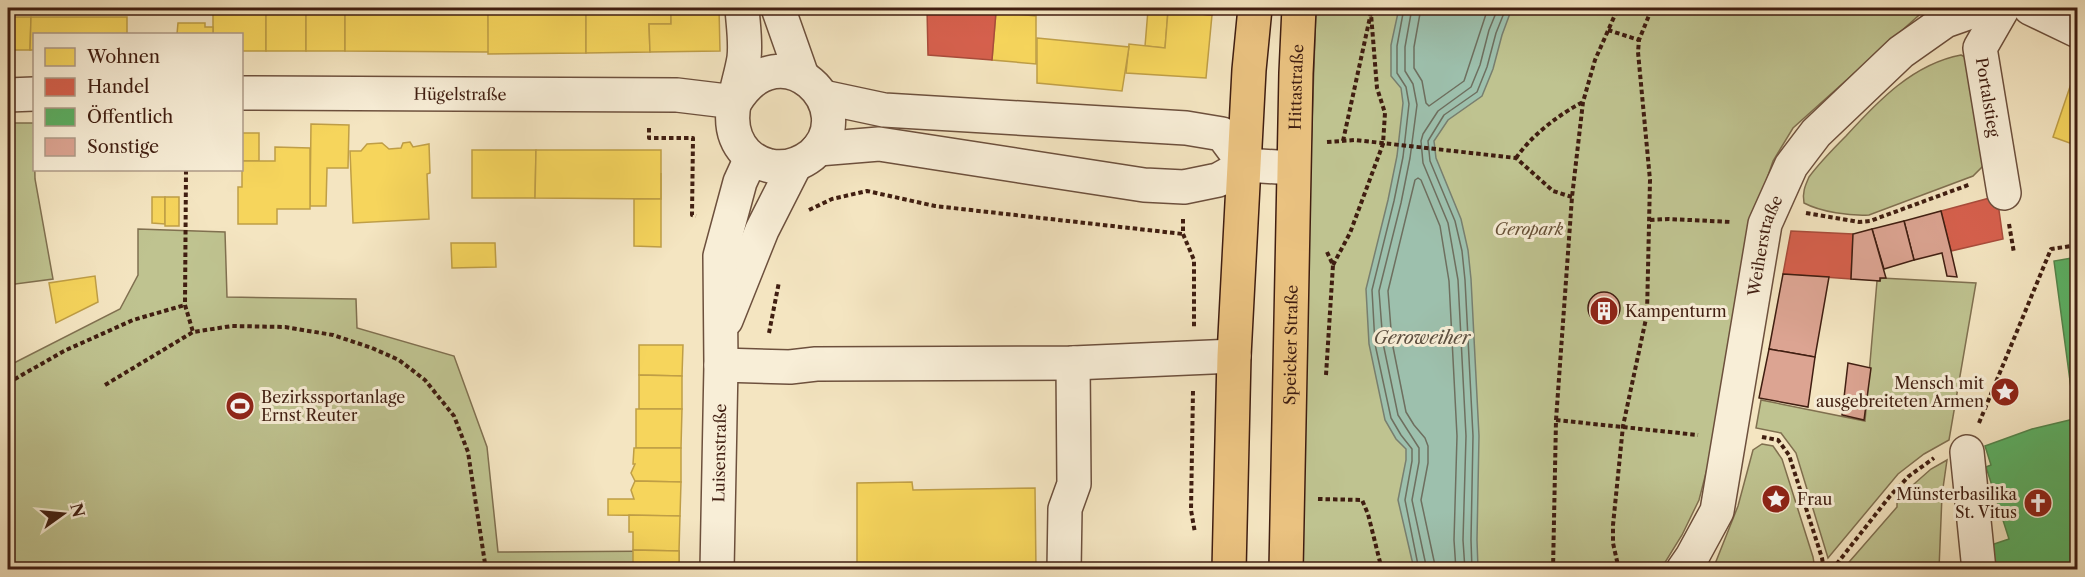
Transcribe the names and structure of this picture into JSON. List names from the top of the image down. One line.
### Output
{"streets":{"main road":["Hittastraße","Speicker Straße"],"street":["Hügelstraße","Portalstieg","Weiherstraße","Luisenstraße"]},"crossings":[["Hittastraße","Speicker Straße"],["Portalstieg","Weiherstraße"]],"water":["Geroweiher"],"parks":["Geropark"],"places":{"building":["Kampenturm"],"place":["Mensch mit ausgebreiteten Armen","Frau"],"sports":["Bezirkssportanlage Ernst Reuter"],"church":["Münsterbasilika St. Vitus"]},"legend":["Wohnen","Handel","Öffentlich","Sonstige"],"north":"right"}
